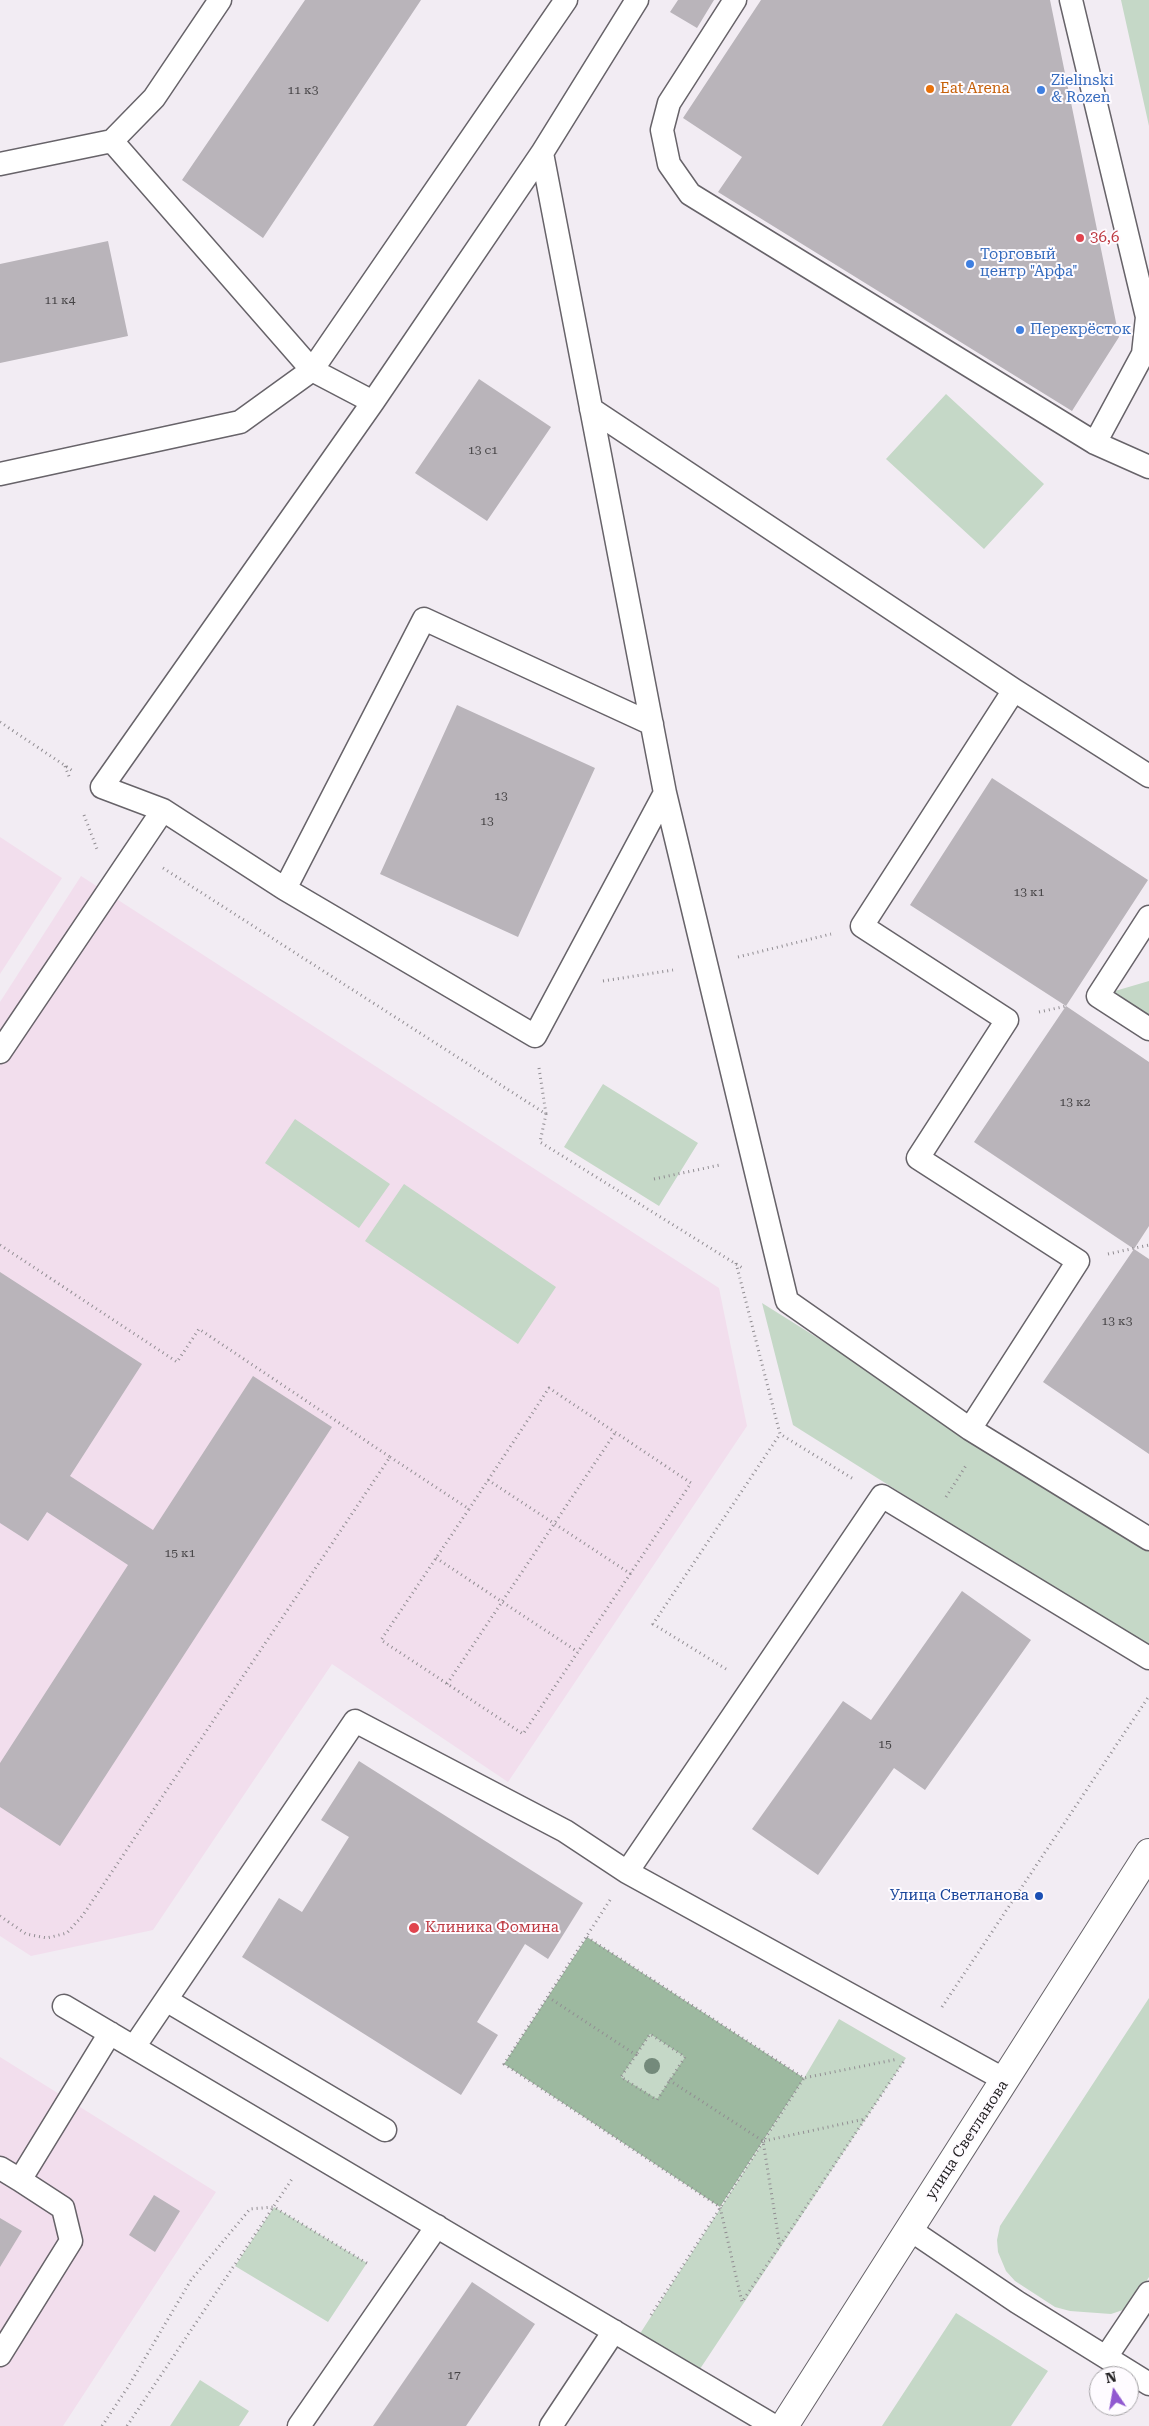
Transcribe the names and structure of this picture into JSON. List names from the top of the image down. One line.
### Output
{"streets":{"street":["улица Светланова"]},"places":["Eat Arena","Zielinski & Rozen","36,6","Торговый центр \"Арфа\"","Перекрёсток","Улица Светланова","Клиника Фомина"],"house_numbers":["11 к3","11 к4","13 с1","13","13","13 к1","13 к2","13 к3","15 к1","15","17"],"north":"top"}
